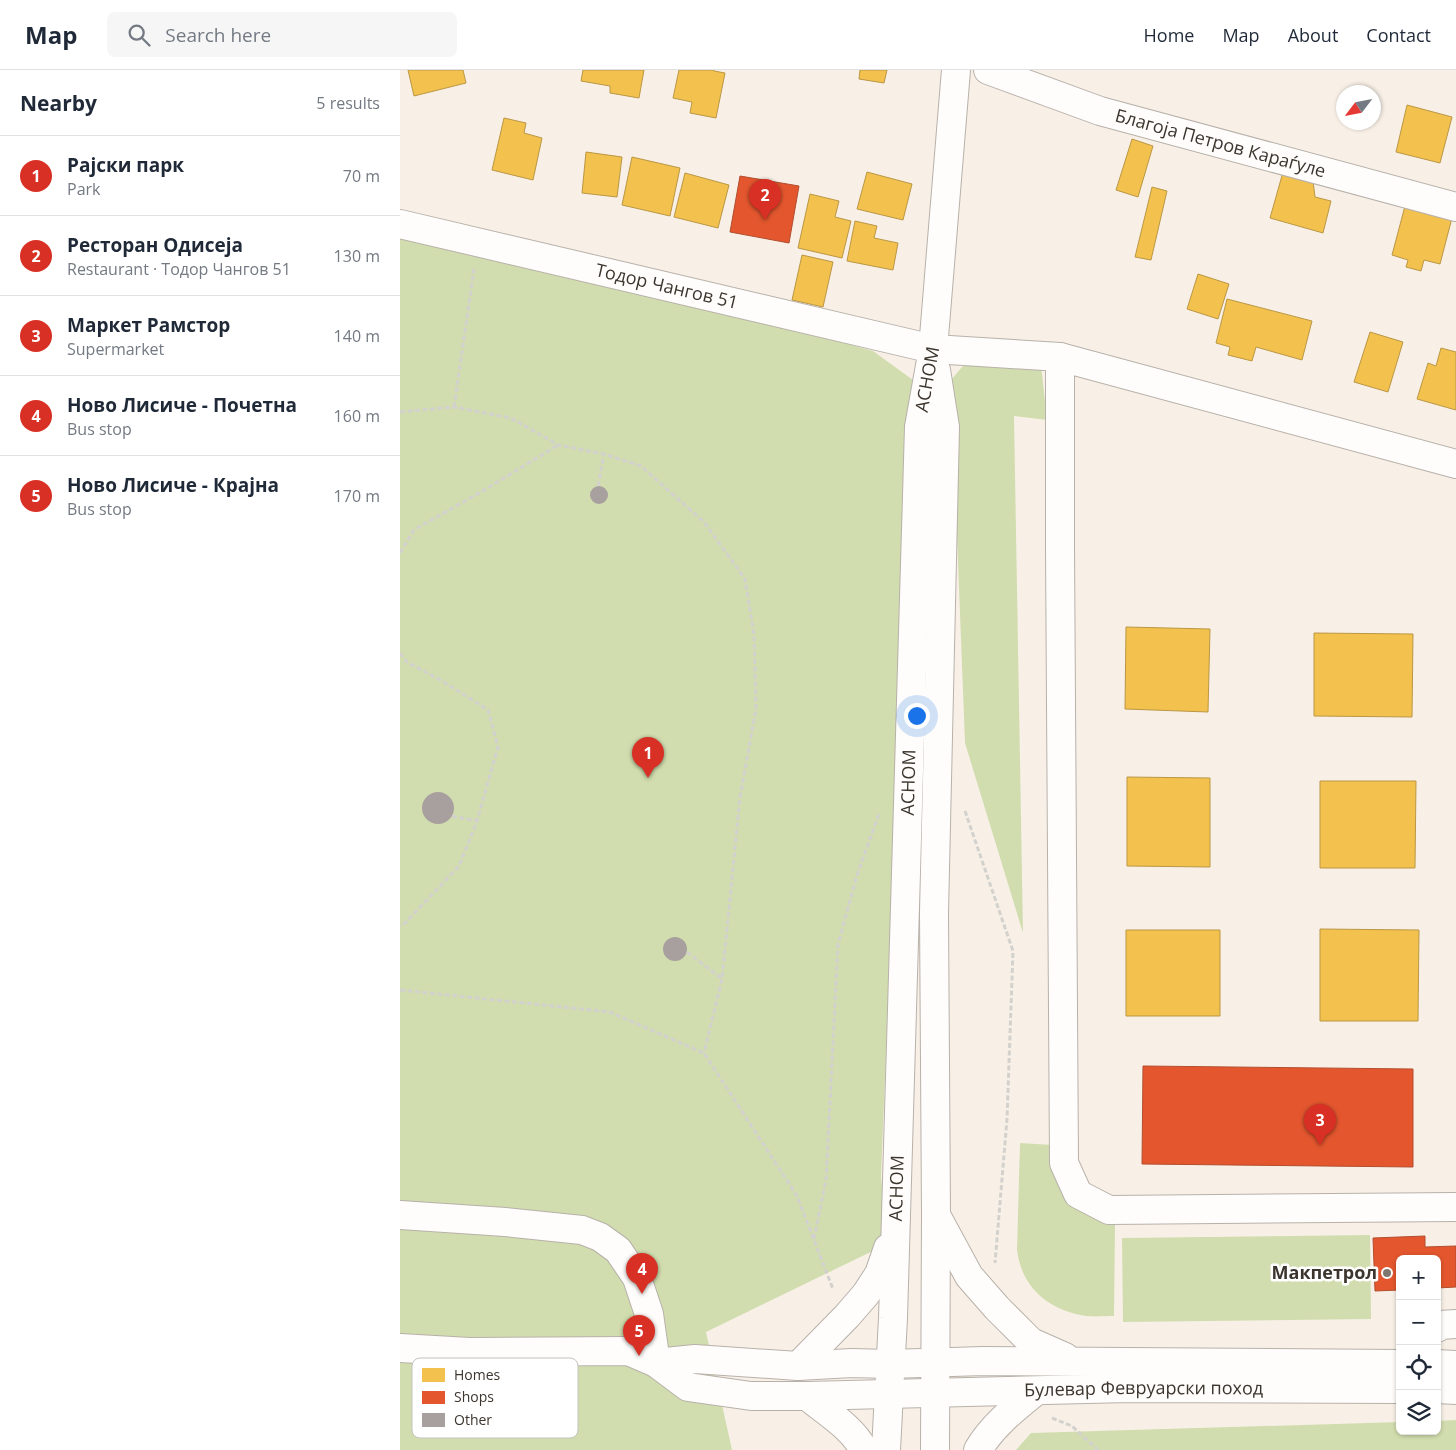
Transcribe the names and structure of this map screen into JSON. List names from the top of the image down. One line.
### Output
{"streets":{"street":["Благоја Петров Караѓуле","Тодор Чангов 51","АСНОМ","Булевар Февруарски поход"]},"crossings":[["Тодор Чангов 51","АСНОМ"],["АСНОМ","Булевар Февруарски поход"]],"places":["Макпетрол"],"legend":["Homes","Shops","Other"],"north":"bottom left","page":{"header":"Map","search":"Search here","nav":["Home","Map","About","Contact"],"heading":["Nearby","5 results"],"list":[{"mark":"1","name":"Рајски парк","note":"Park","value":"70 m"},{"mark":"2","name":"Ресторан Одисеја","note":"Restaurant · Тодор Чангов 51","value":"130 m"},{"mark":"3","name":"Маркет Рамстор","note":"Supermarket","value":"140 m"},{"mark":"4","name":"Ново Лисиче - Почетна","note":"Bus stop","value":"160 m"},{"mark":"5","name":"Ново Лисиче - Крајна","note":"Bus stop","value":"170 m"}],"pins":["2","1","3","4","5"],"map_buttons":["+","−"]}}
